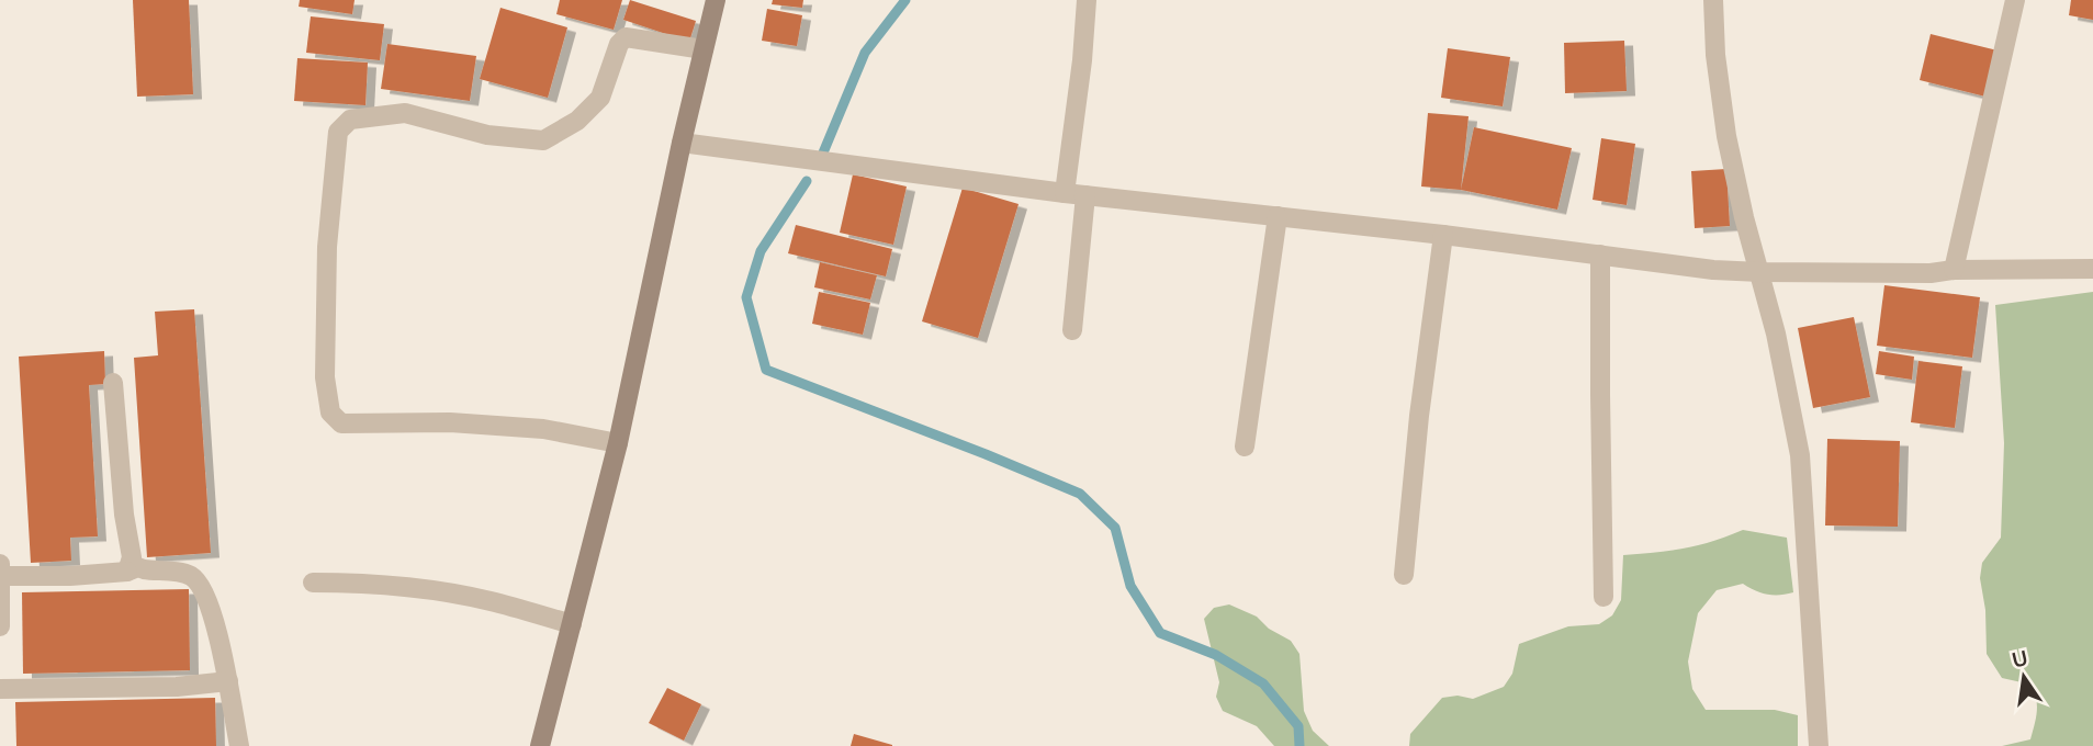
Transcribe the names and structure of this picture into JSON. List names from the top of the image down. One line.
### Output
{"north":"top"}
